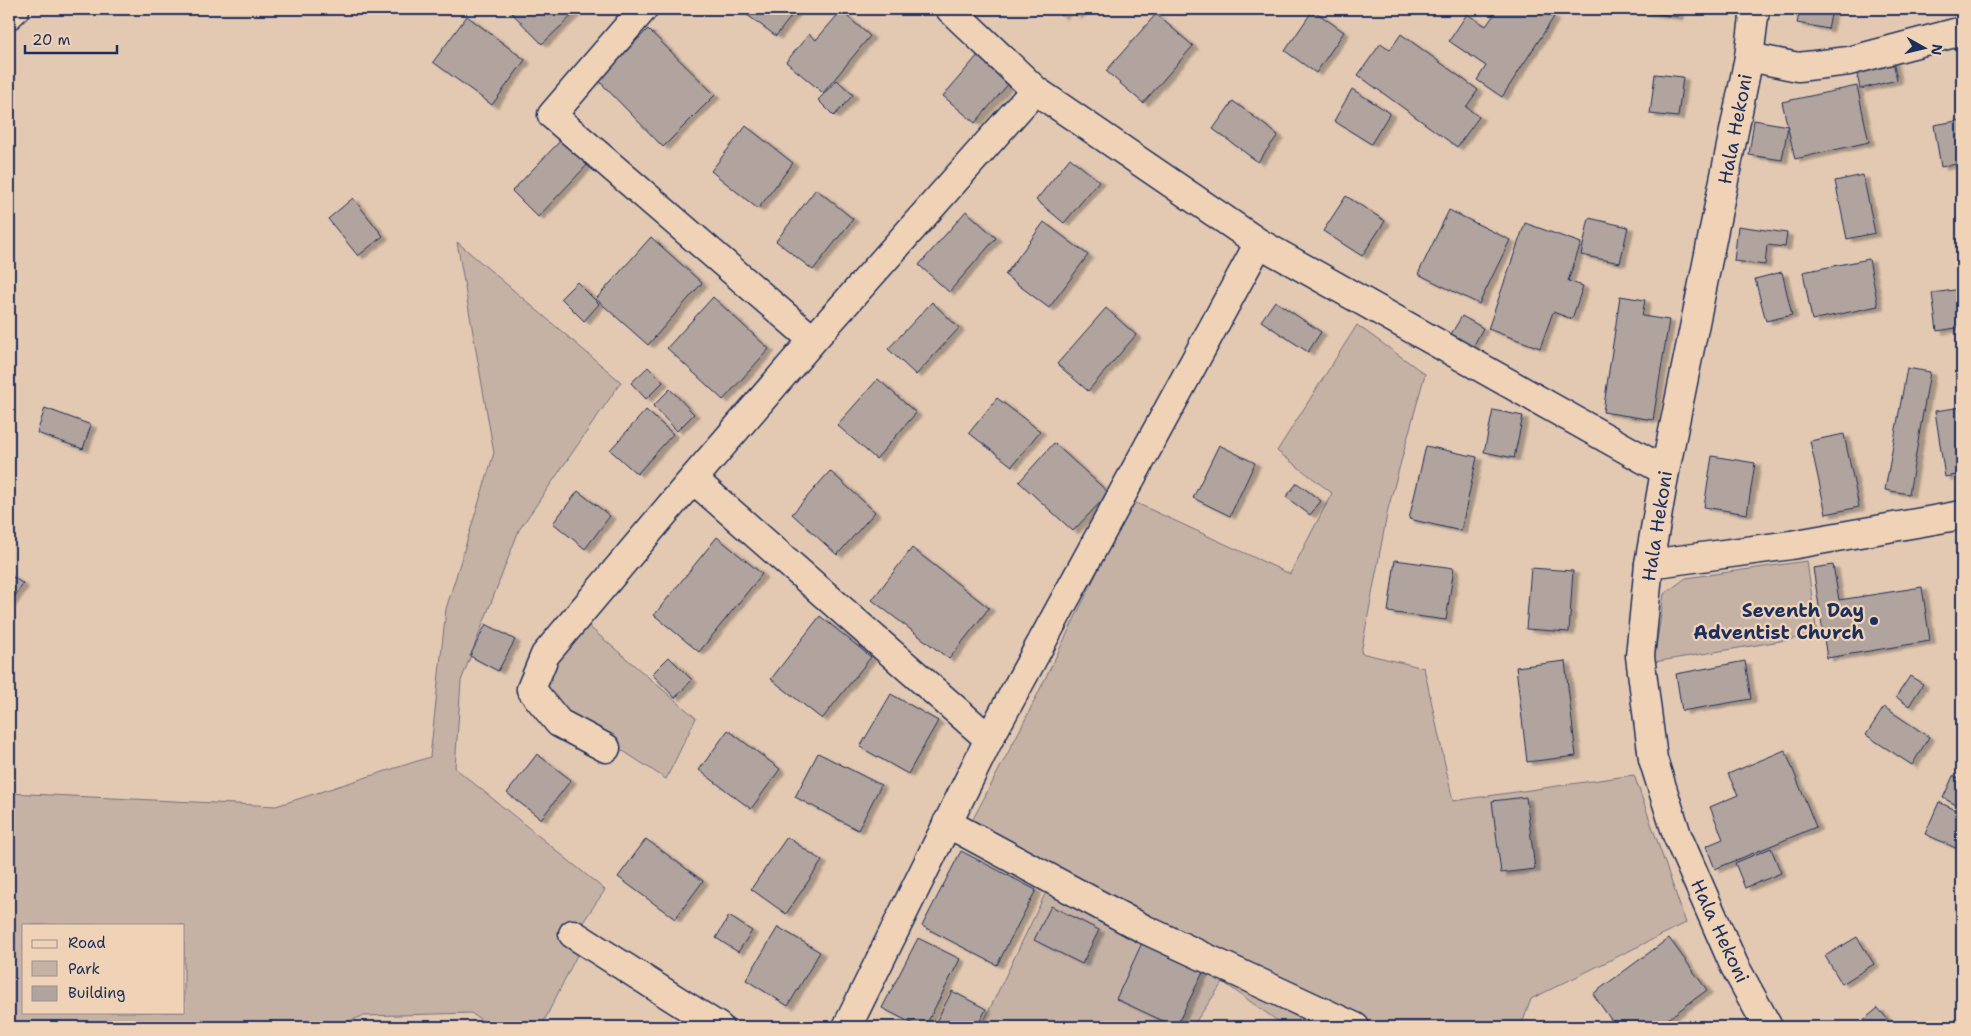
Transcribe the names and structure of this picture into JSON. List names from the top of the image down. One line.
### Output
{"streets":{"street":["Hala Hekoni"]},"places":["Seventh Day Adventist Church"],"legend":["Road","Park","Building"],"scale_bar":"20 m","north":"right"}
